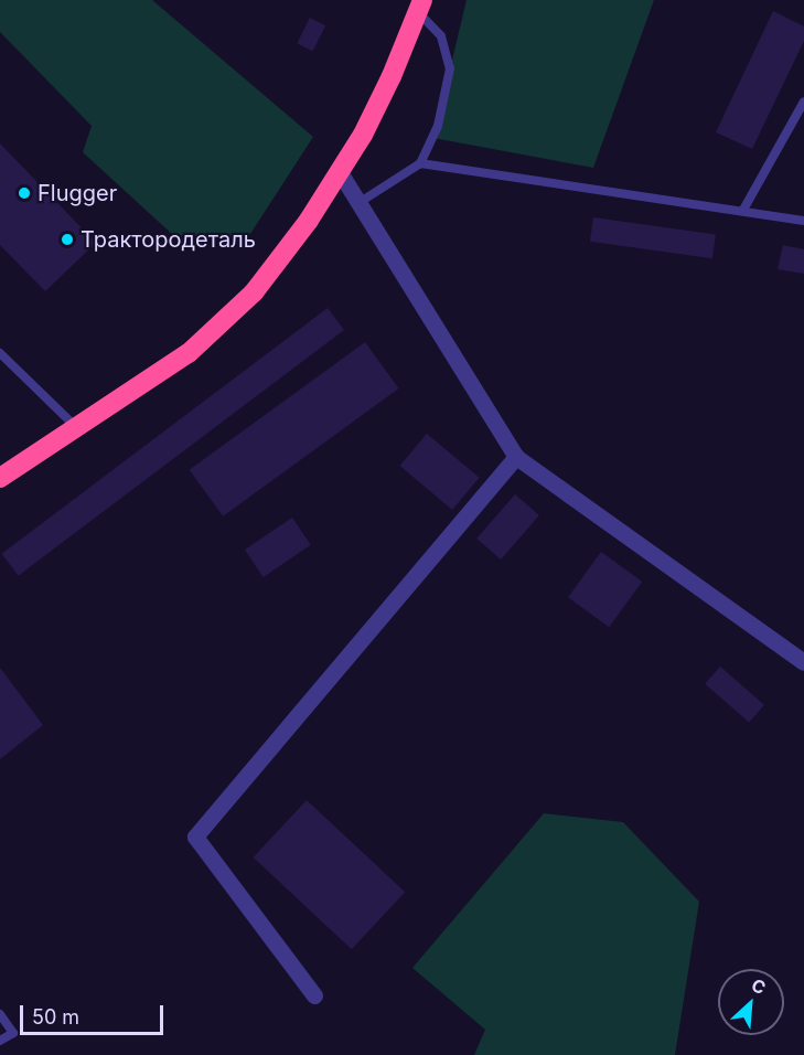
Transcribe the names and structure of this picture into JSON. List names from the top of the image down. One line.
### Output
{"places":["Flugger","Трактородеталь"],"scale_bar":"50 m","north":"top right"}
